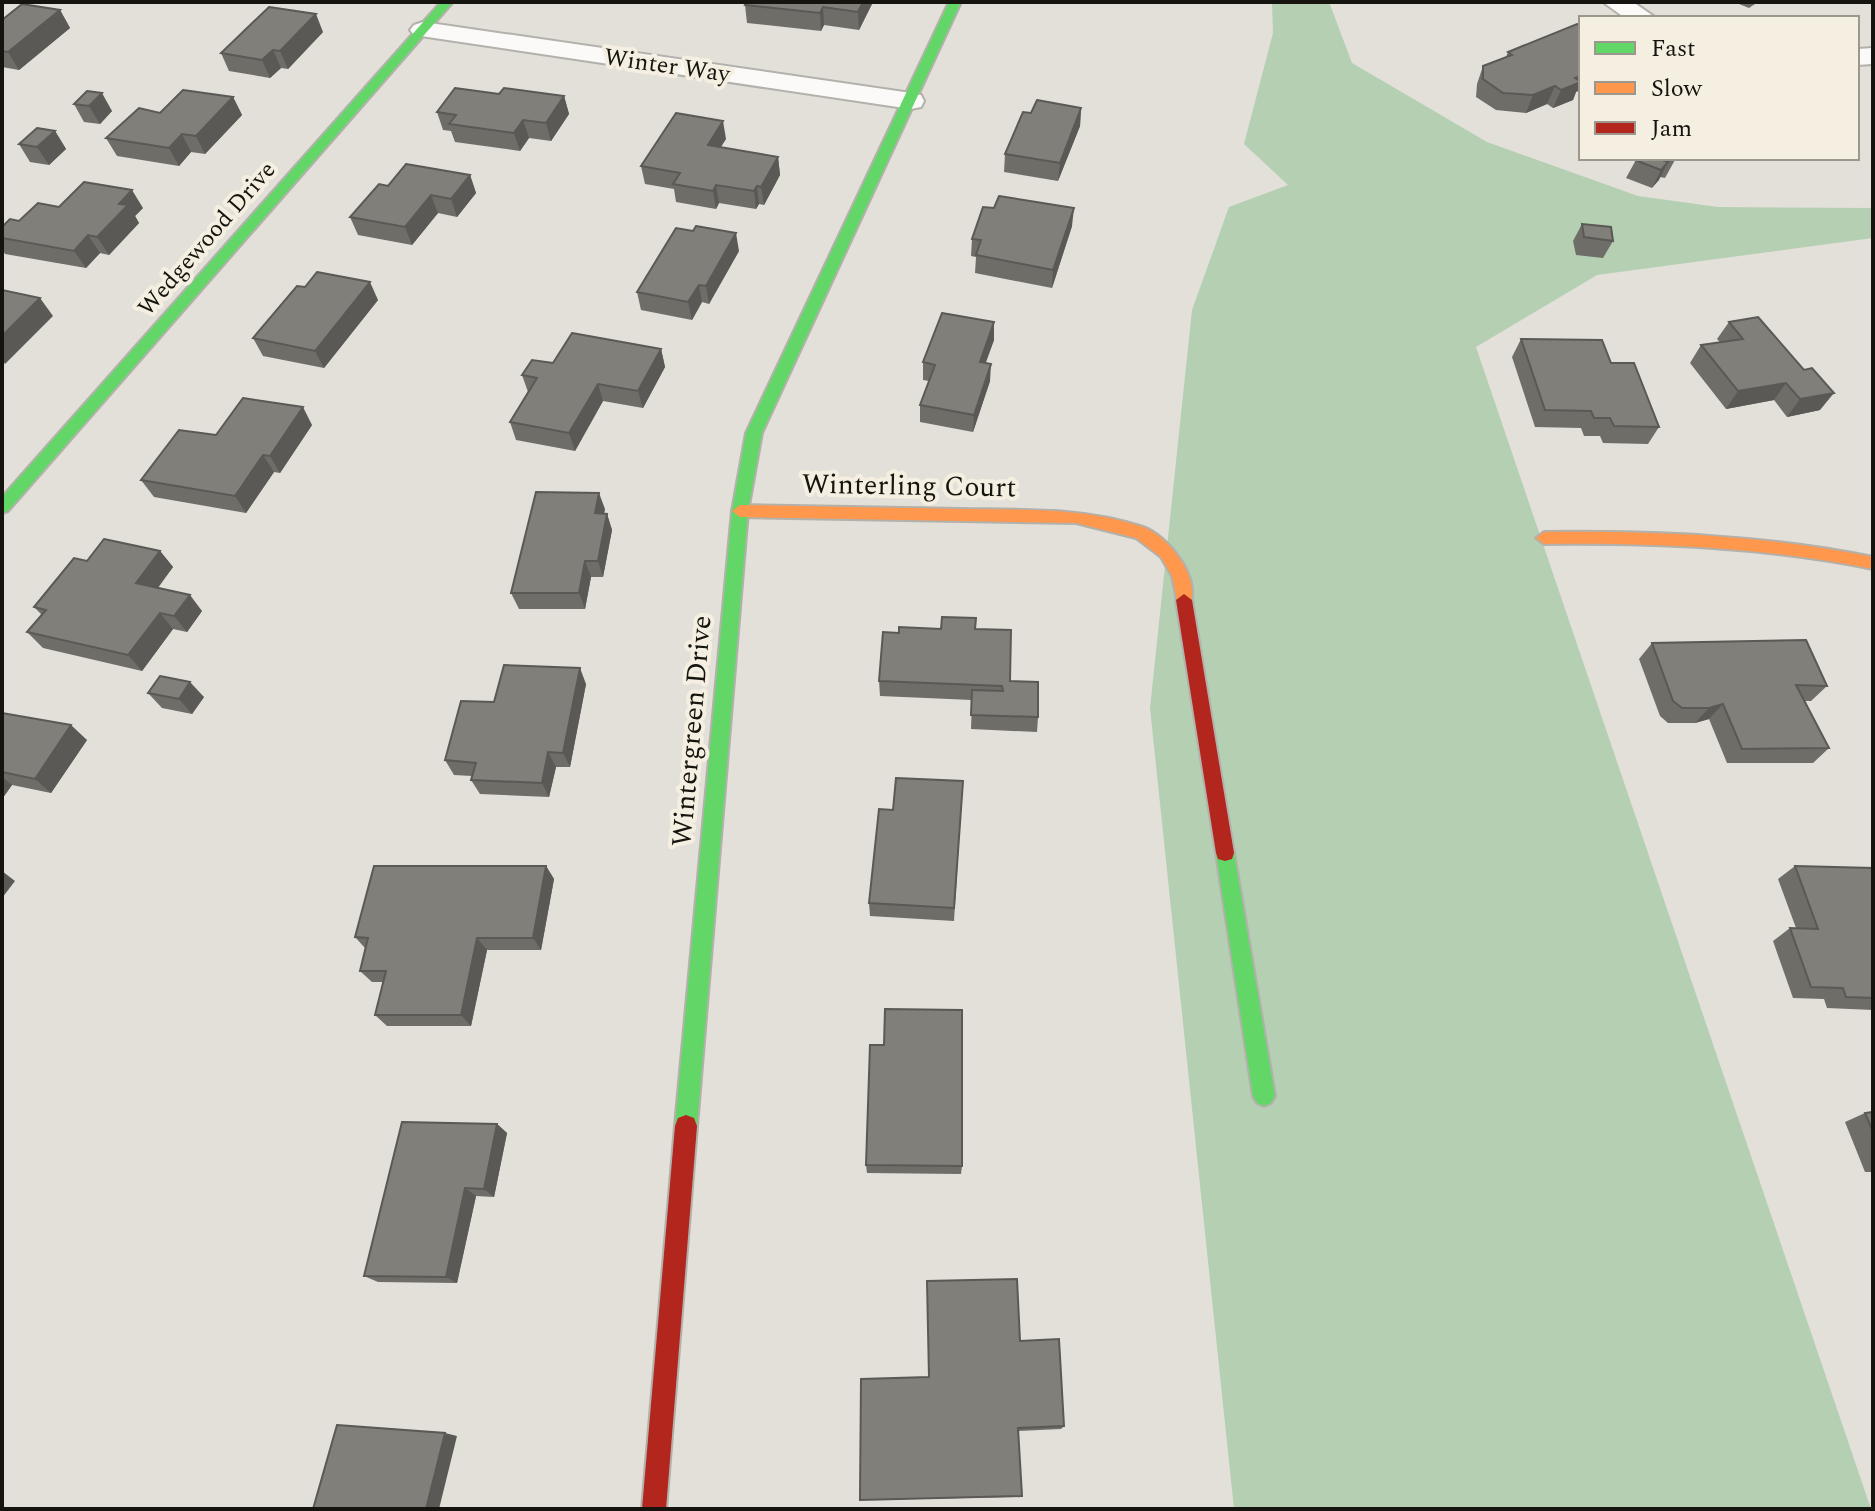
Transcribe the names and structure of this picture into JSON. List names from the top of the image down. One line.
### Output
{"streets":{"street":["Winter Way","Wedgewood Drive","Winterling Court","Wintergreen Drive"]},"crossings":[["Winter Way","Wedgewood Drive"],["Winter Way","Wintergreen Drive"],["Winterling Court","Wintergreen Drive"]],"legend":["Fast","Slow","Jam"]}
